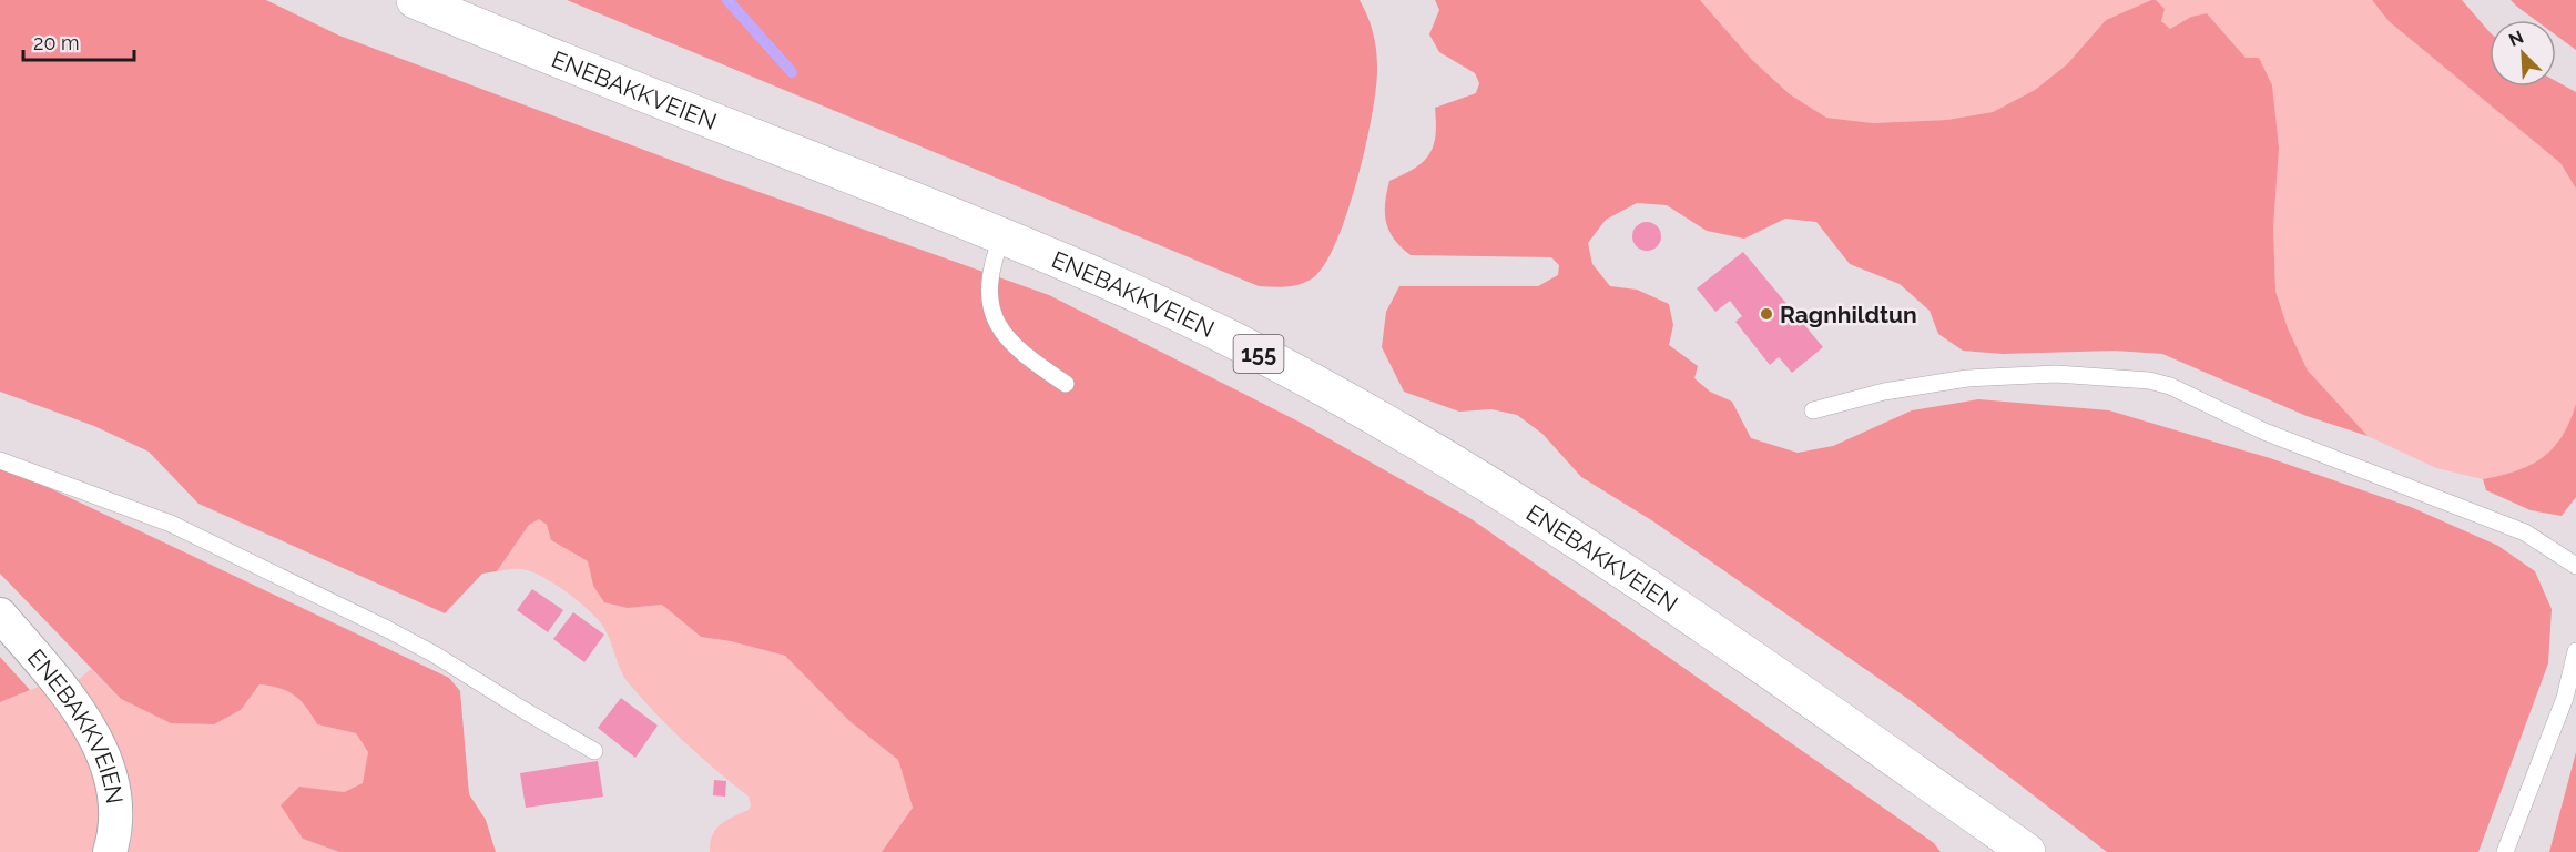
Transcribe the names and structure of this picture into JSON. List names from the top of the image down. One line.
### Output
{"streets":{"main road":["ENEBAKKVEIEN","155"]},"places":["Ragnhildtun"],"scale_bar":"20 m","north":"top left"}
